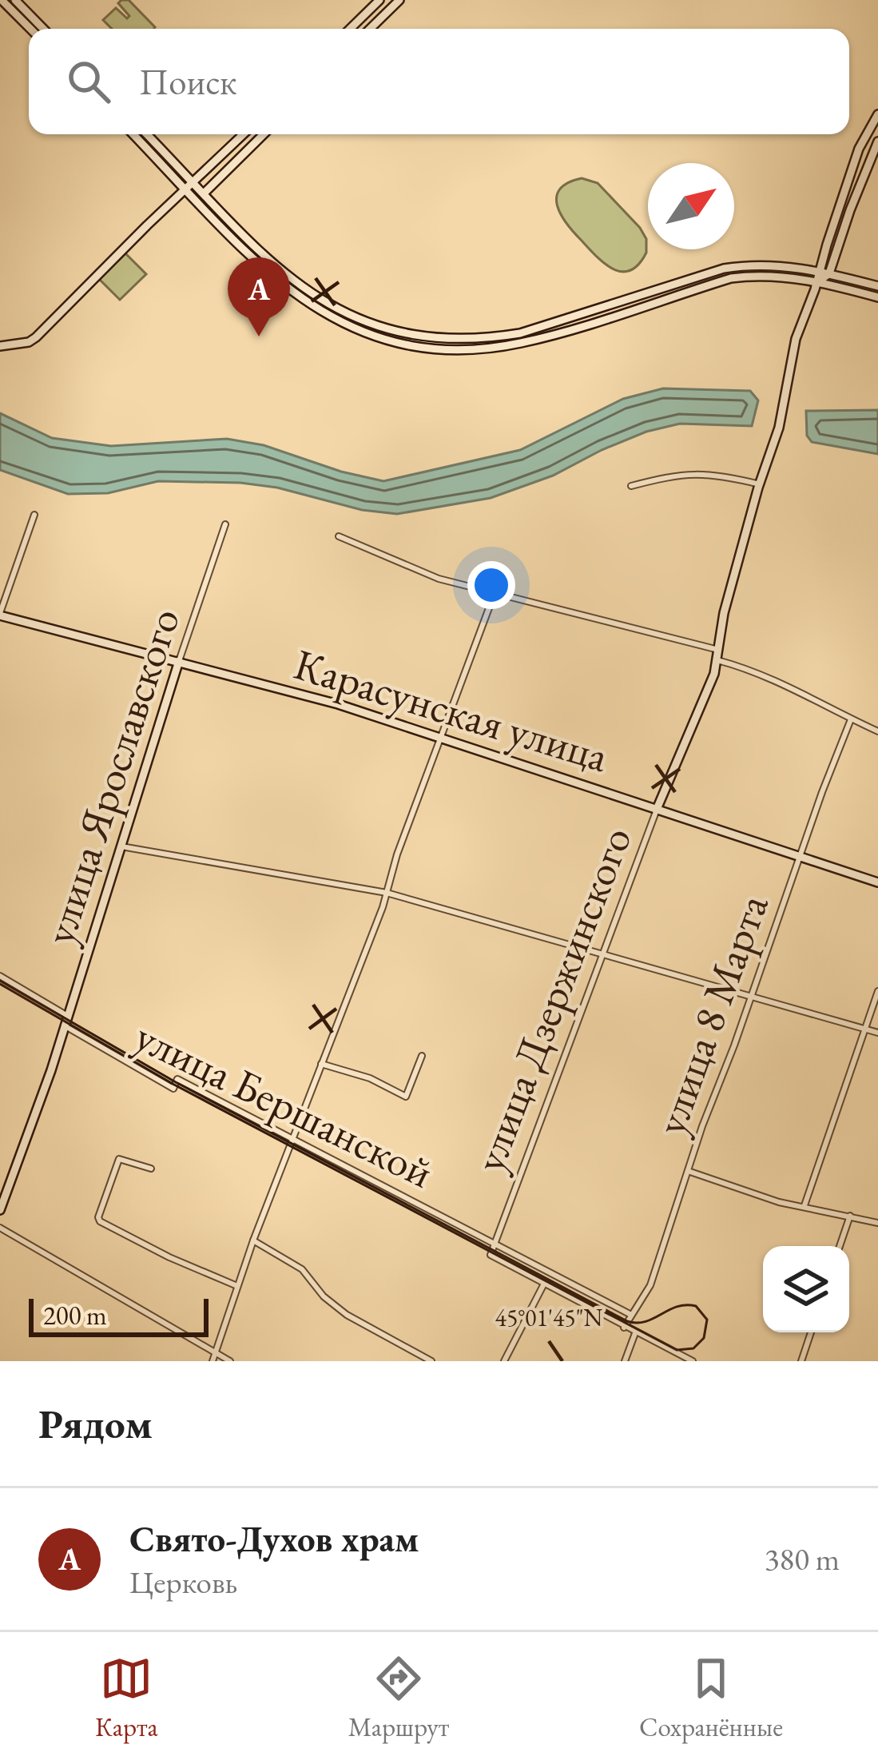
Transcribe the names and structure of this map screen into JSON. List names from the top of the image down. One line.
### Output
{"streets":{"street":["Карасунская улица","улица Ярославского","улица Дзержинского","улица 8 Марта","улица Бершанской"]},"crossings":[["Карасунская улица","улица Ярославского"],["Карасунская улица","улица Дзержинского"],["Карасунская улица","улица 8 Марта"],["улица Ярославского","улица Бершанской"],["улица Дзержинского","улица Бершанской"],["улица 8 Марта","улица Бершанской"]],"scale_bar":"200 m","north":"top right","page":{"search":"Поиск","pins":"A","scale":"200 m","heading":"Рядом","list":[{"mark":"A","name":"Свято-Духов храм","note":"Церковь","value":"380 m"}],"nav":["Карта","Маршрут","Сохранённые"]},"coordinates":["45°01'45\"N"]}
